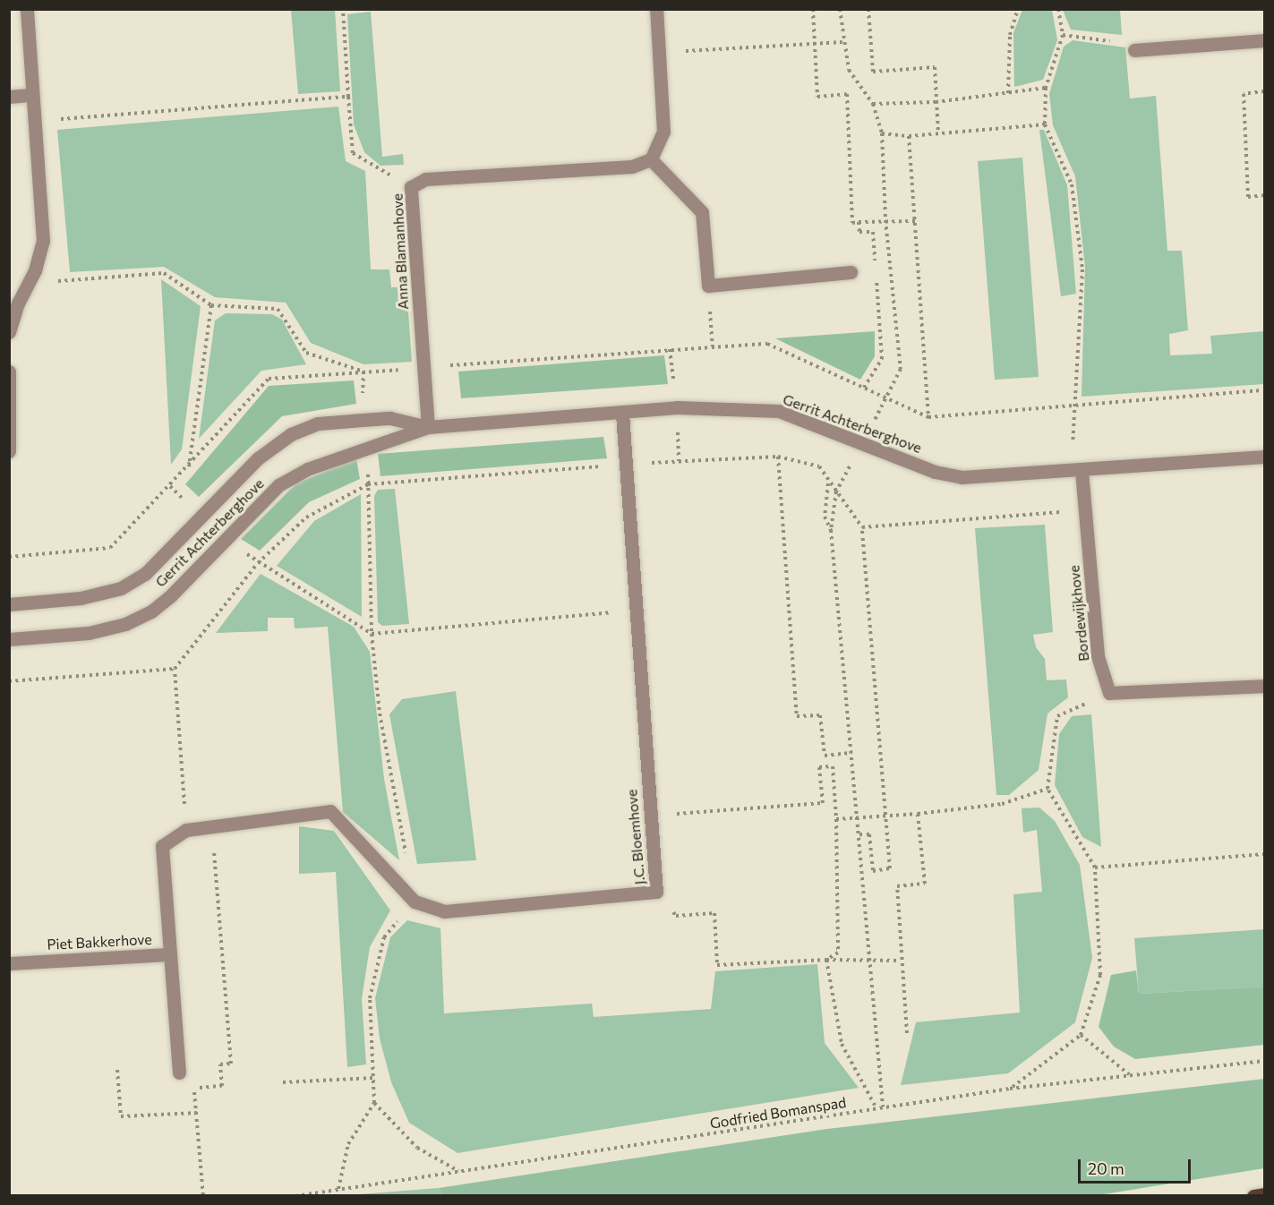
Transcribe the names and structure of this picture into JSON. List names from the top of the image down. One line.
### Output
{"streets":{"street":["Anna Blamanhove","Gerrit Achterberghove","Bordewijkhove","J.C. Bloemhove","Piet Bakkerhove"],"path":["Godfried Bomanspad"]},"crossings":[["Anna Blamanhove","Gerrit Achterberghove"],["Gerrit Achterberghove","Bordewijkhove"],["Gerrit Achterberghove","J.C. Bloemhove"]],"scale_bar":"20 m"}
